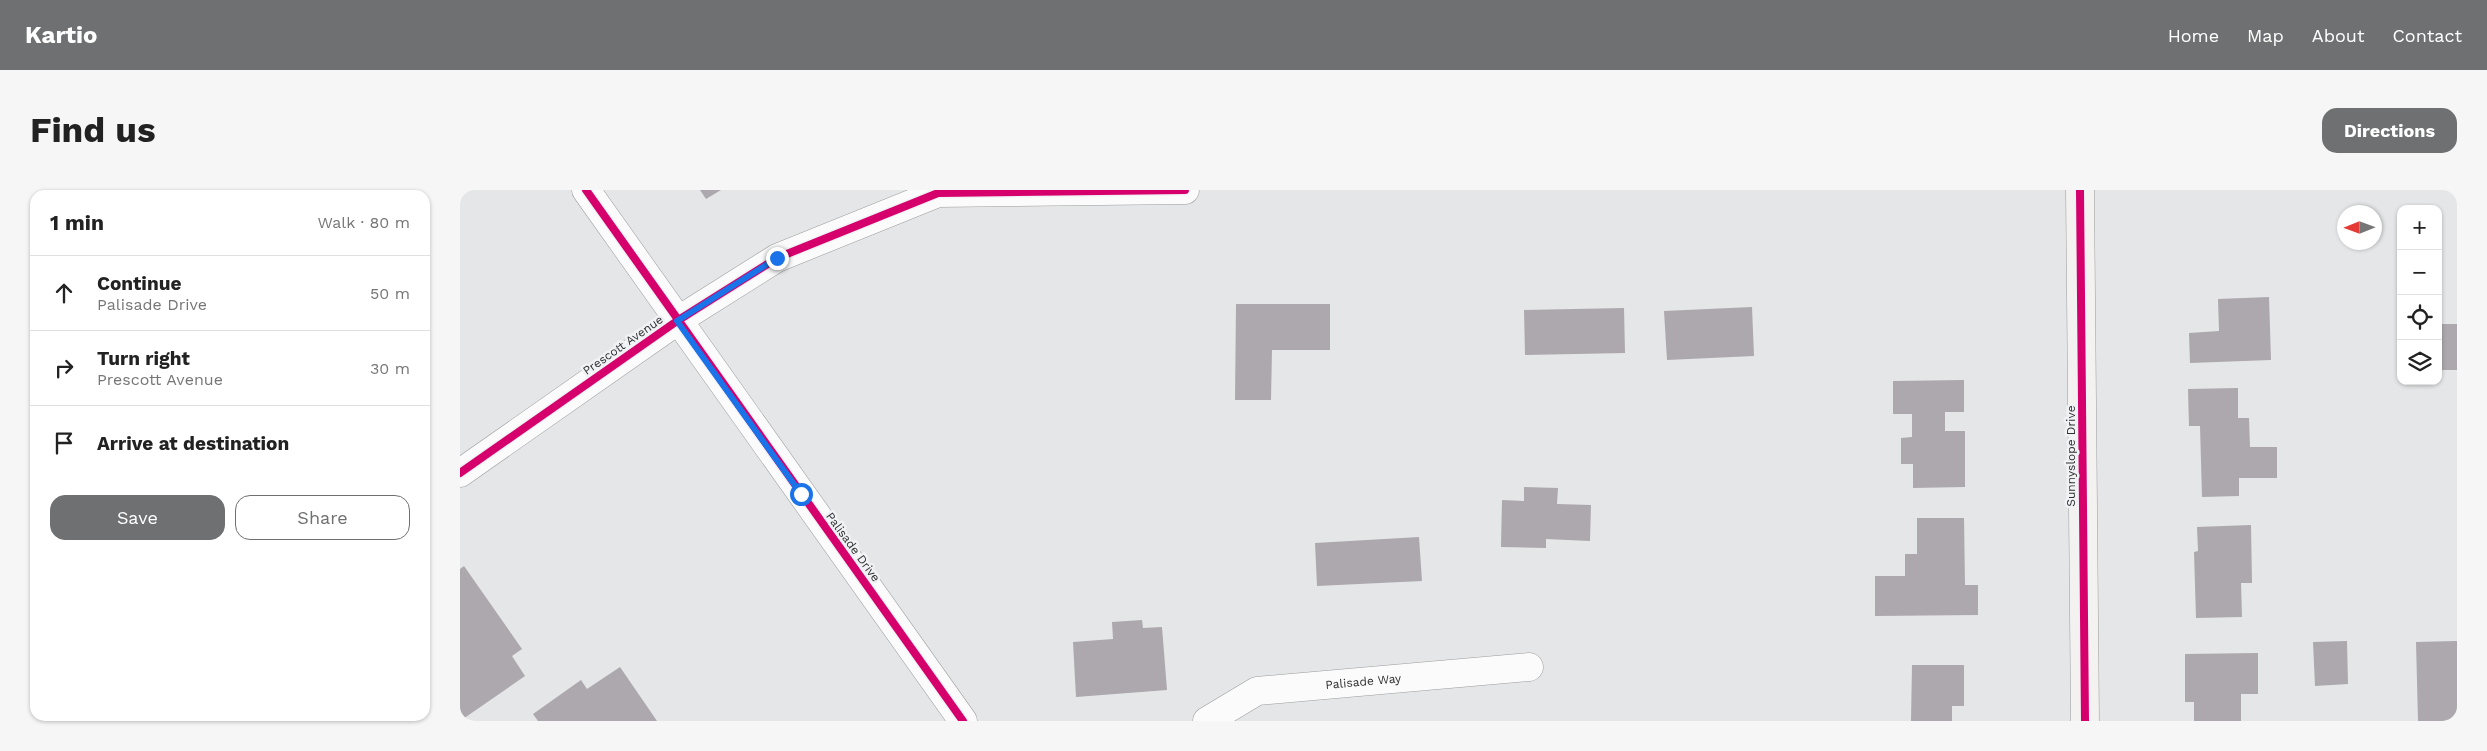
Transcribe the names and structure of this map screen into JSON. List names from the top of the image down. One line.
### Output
{"streets":{"street":["Prescott Avenue","Sunnyslope Drive","Palisade Drive","Palisade Way"]},"crossings":[["Prescott Avenue","Palisade Drive"]],"north":"left","page":{"header":"Kartio","nav":["Home","Map","About","Contact"],"buttons":["Directions",["Save","Share"]],"title":"Find us","heading":["1 min","Walk · 80 m"],"map_buttons":["+","−"],"list":[["Continue","Palisade Drive","50 m"],["Turn right","Prescott Avenue","30 m"],"Arrive at destination"]}}
